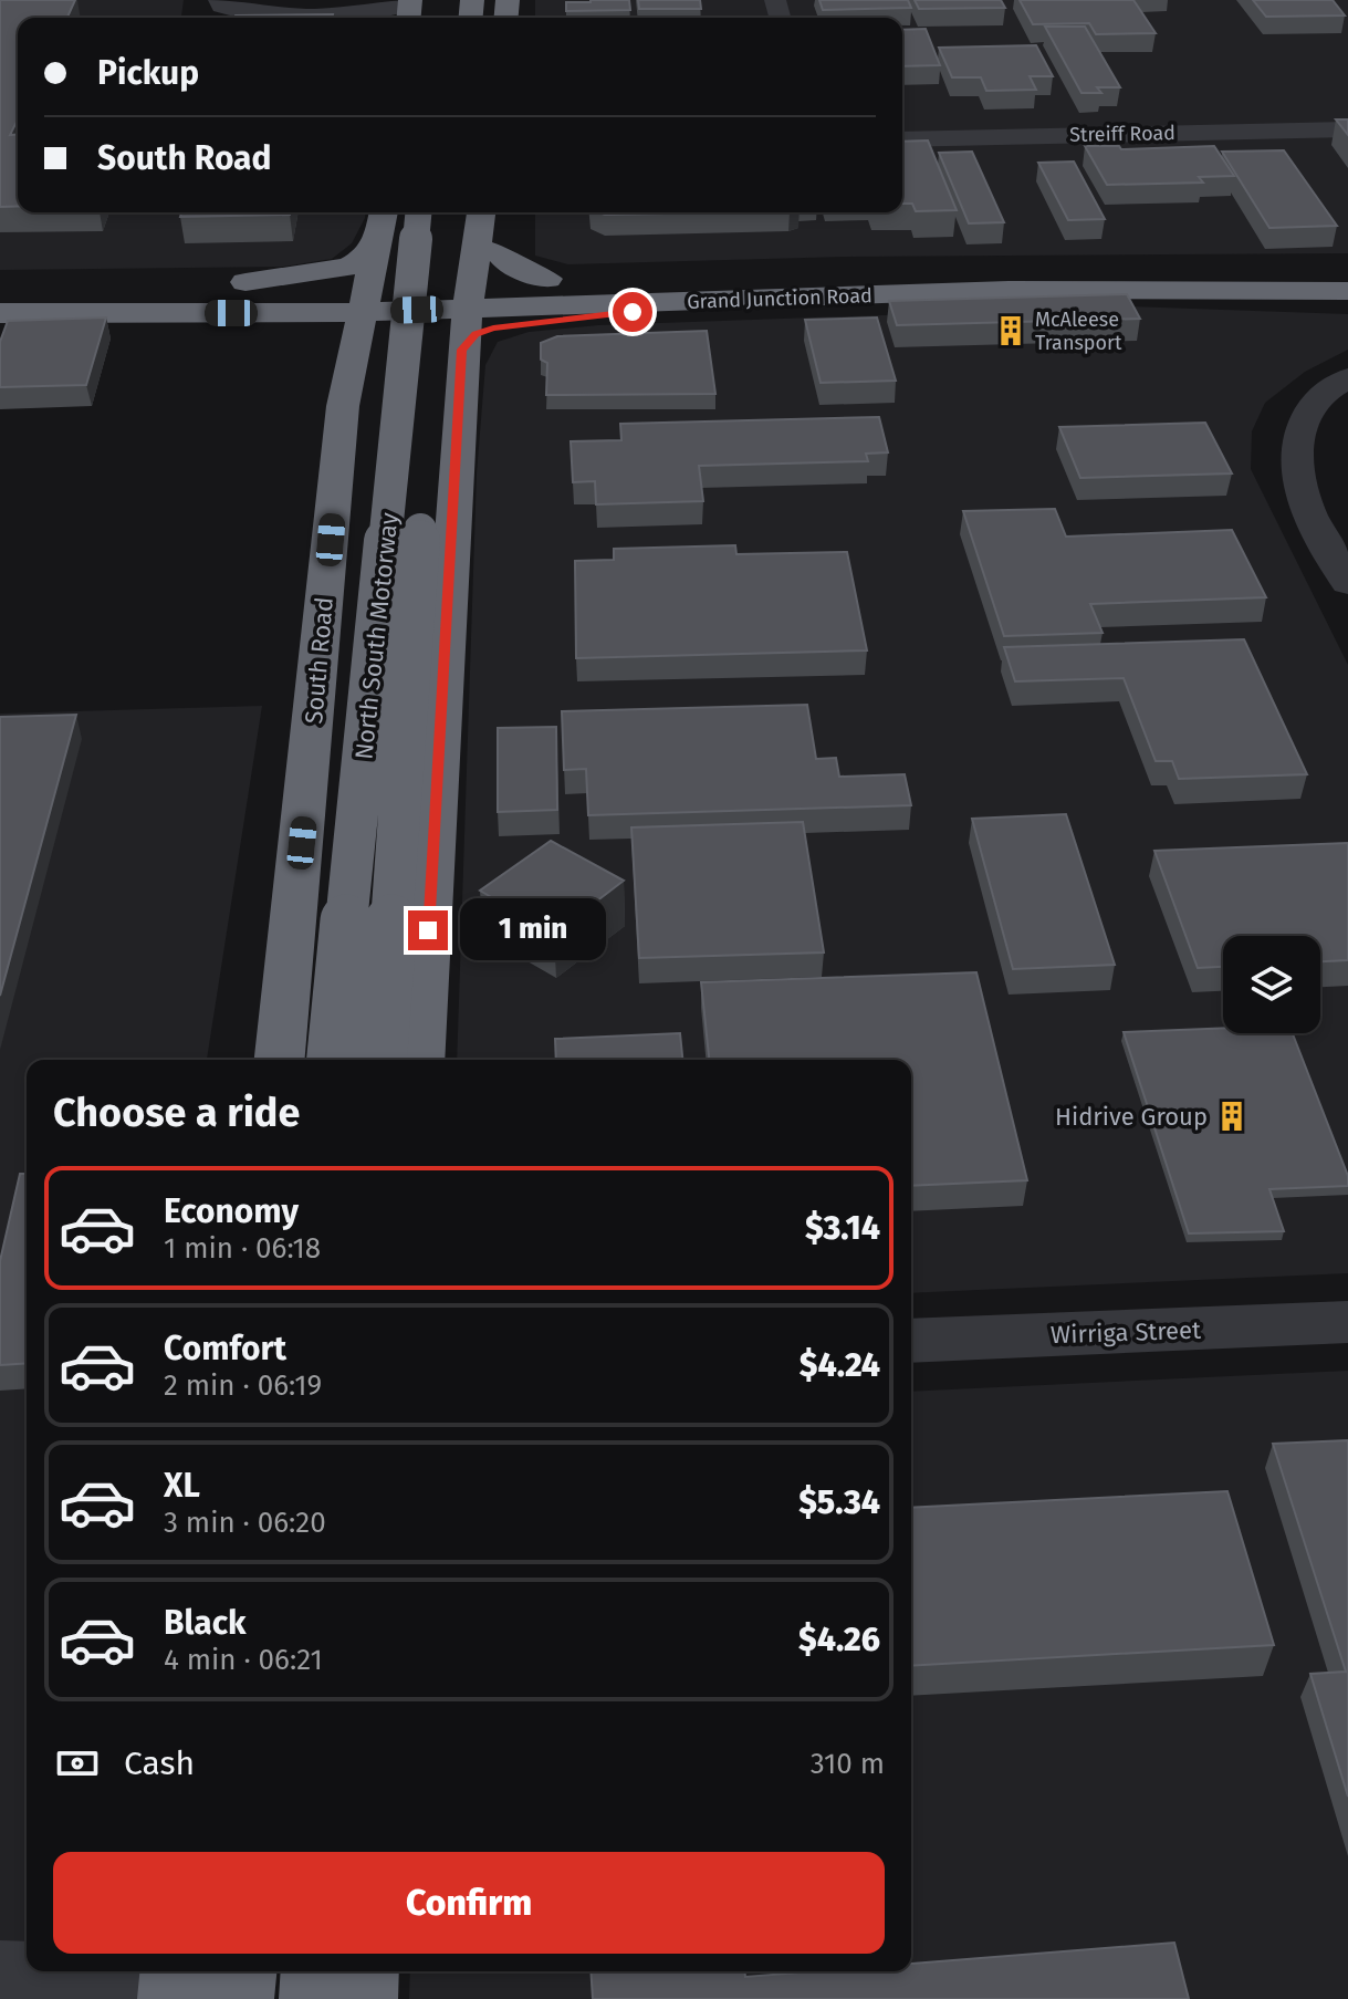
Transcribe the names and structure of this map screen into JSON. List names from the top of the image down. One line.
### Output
{"streets":{"highway":["Grand Junction Road","North South Motorway","South Road"],"street":["Streiff Road","Wirriga Street"]},"crossings":[["Grand Junction Road","South Road"]],"places":{"building":["McAleese Transport","Hidrive Group"]},"page":{"banner":["Pickup","South Road"],"bubble":"1 min","heading":"Choose a ride","list":[{"name":"Economy","note":"1 min · 06:18","value":"$3.14"},{"name":"Comfort","note":"2 min · 06:19","value":"$4.24"},{"name":"XL","note":"3 min · 06:20","value":"$5.34"},{"name":"Black","note":"4 min · 06:21","value":"$4.26"}],"pay":["Cash","310 m"],"buttons":"Confirm"}}
